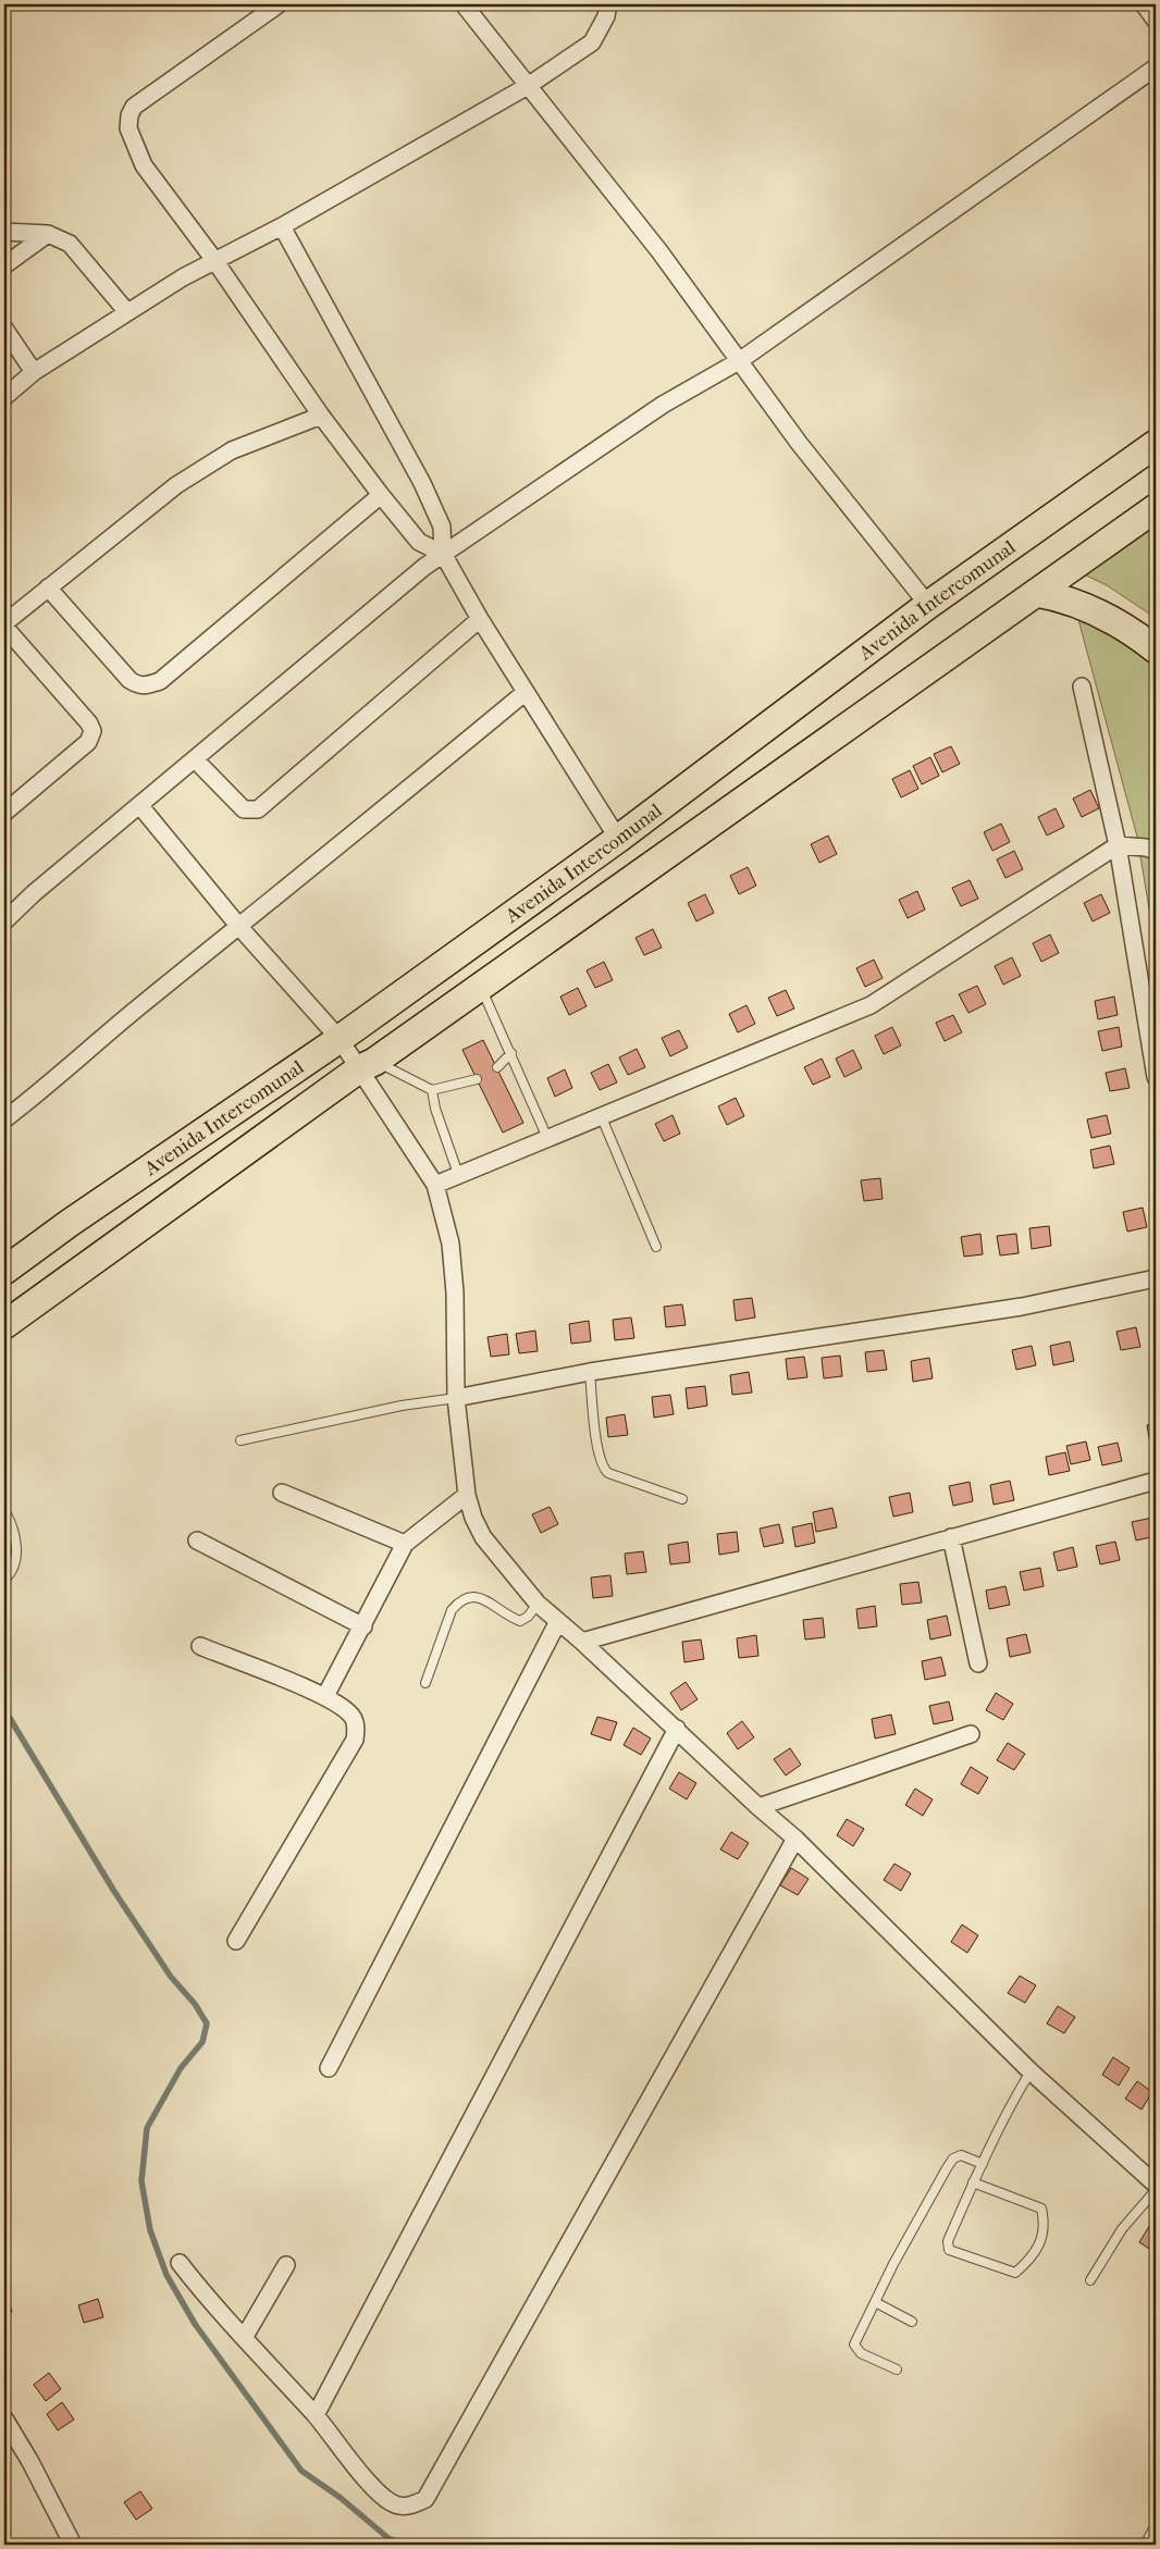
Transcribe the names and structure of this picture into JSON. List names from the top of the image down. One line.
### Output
{"streets":{"main road":["Avenida Intercomunal"]}}
